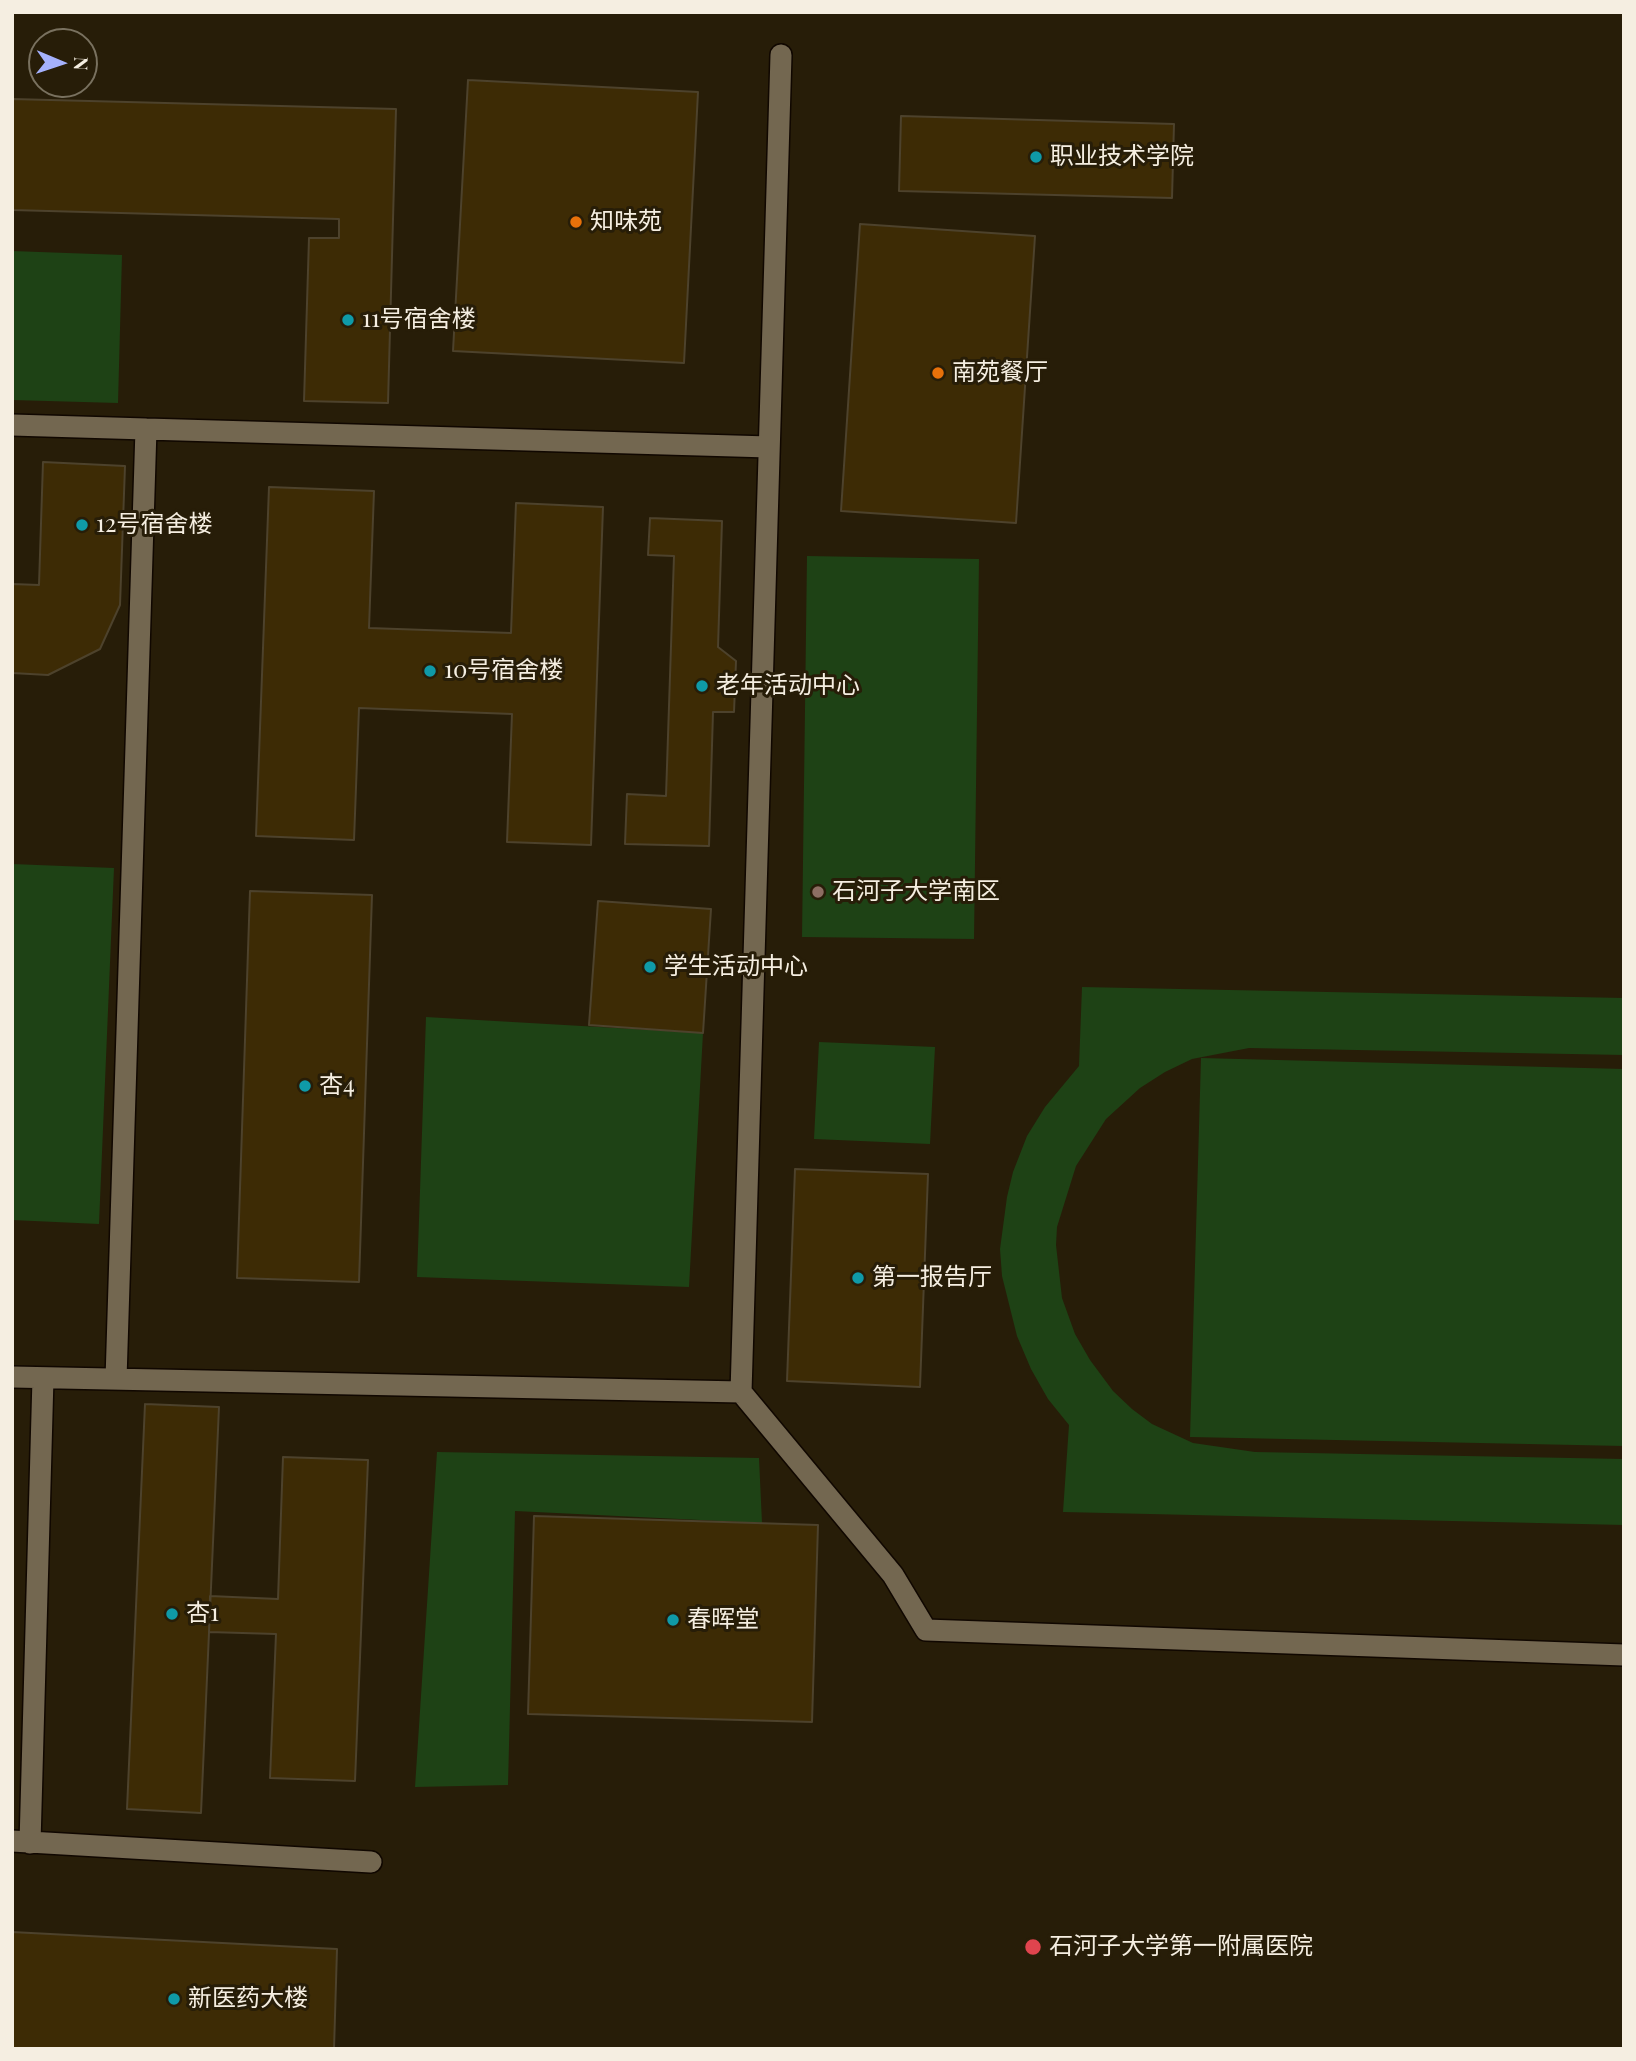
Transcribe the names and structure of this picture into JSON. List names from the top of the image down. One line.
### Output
{"places":["职业技术学院","知味苑","11号宿舍楼","南苑餐厅","12号宿舍楼","10号宿舍楼","老年活动中心","石河子大学南区","学生活动中心","杏4","第一报告厅","杏1","春晖堂","石河子大学第一附属医院","新医药大楼"],"north":"right"}
